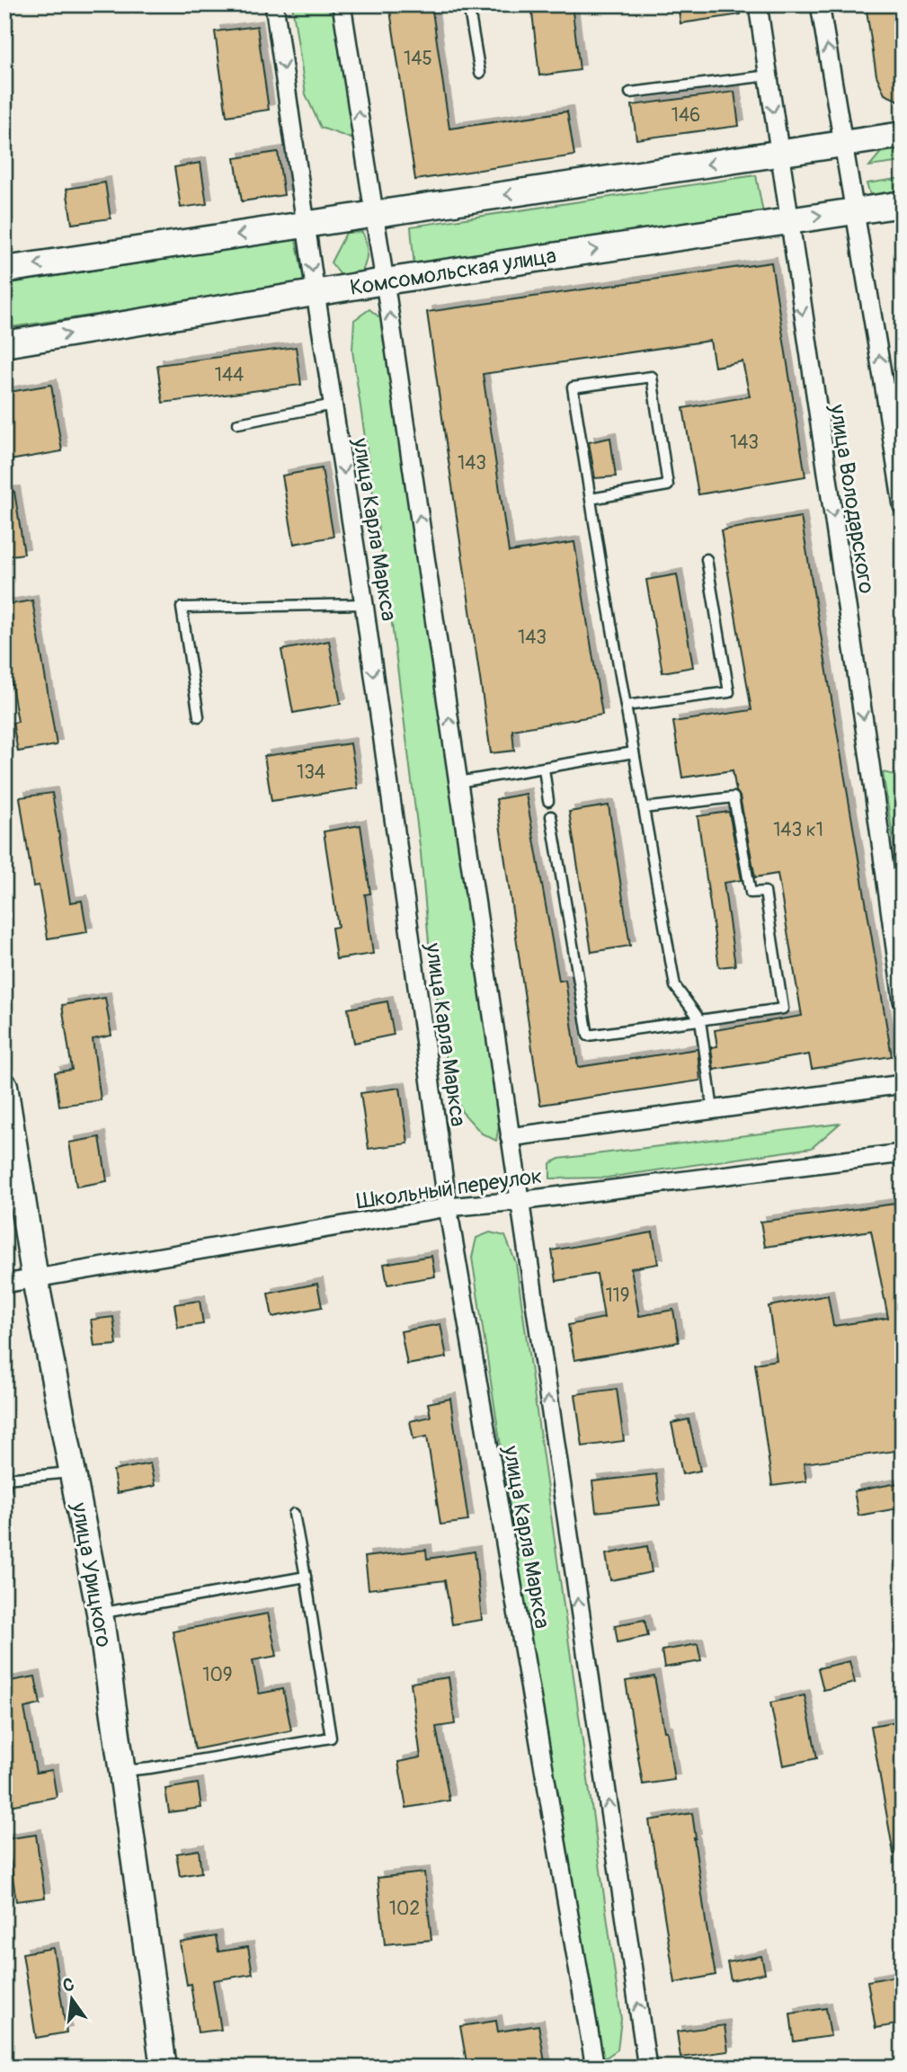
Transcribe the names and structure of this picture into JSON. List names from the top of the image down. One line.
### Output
{"streets":{"street":["Комсомольская улица","улица Володарского","улица Карла Маркса","Школьный переулок","улица Урицкого"]},"crossings":[["Комсомольская улица","улица Володарского"],["Комсомольская улица","улица Карла Маркса"],["улица Карла Маркса","Школьный переулок"],["Школьный переулок","улица Урицкого"]],"house_numbers":["145","146","144","143","143","143","134","143 к1","119","109","102"],"north":"top"}
